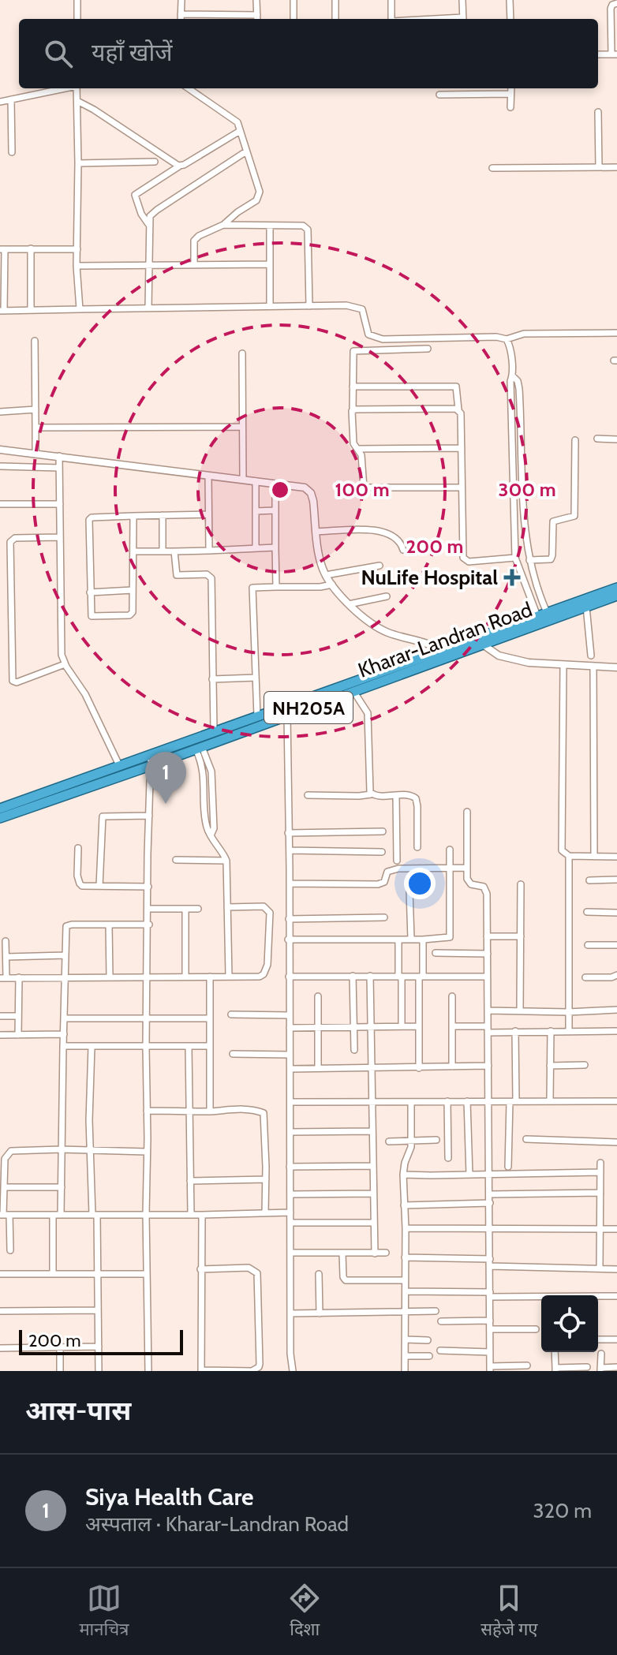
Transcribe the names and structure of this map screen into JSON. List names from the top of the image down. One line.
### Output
{"streets":{"highway":["Kharar-Landran Road","NH205A"]},"crossings":[["Kharar-Landran Road","NH205A"]],"places":{"health":["NuLife Hospital"]},"scale_bar":"200 m","page":{"search":"यहाँ खोजें","pins":"1","scale":"200 m","heading":"आस-पास","list":[{"mark":"1","name":"Siya Health Care","note":"अस्पताल · Kharar-Landran Road","value":"320 m"}],"nav":["मानचित्र","दिशा","सहेजे गए"]},"rings":["100 m","300 m","200 m"]}
